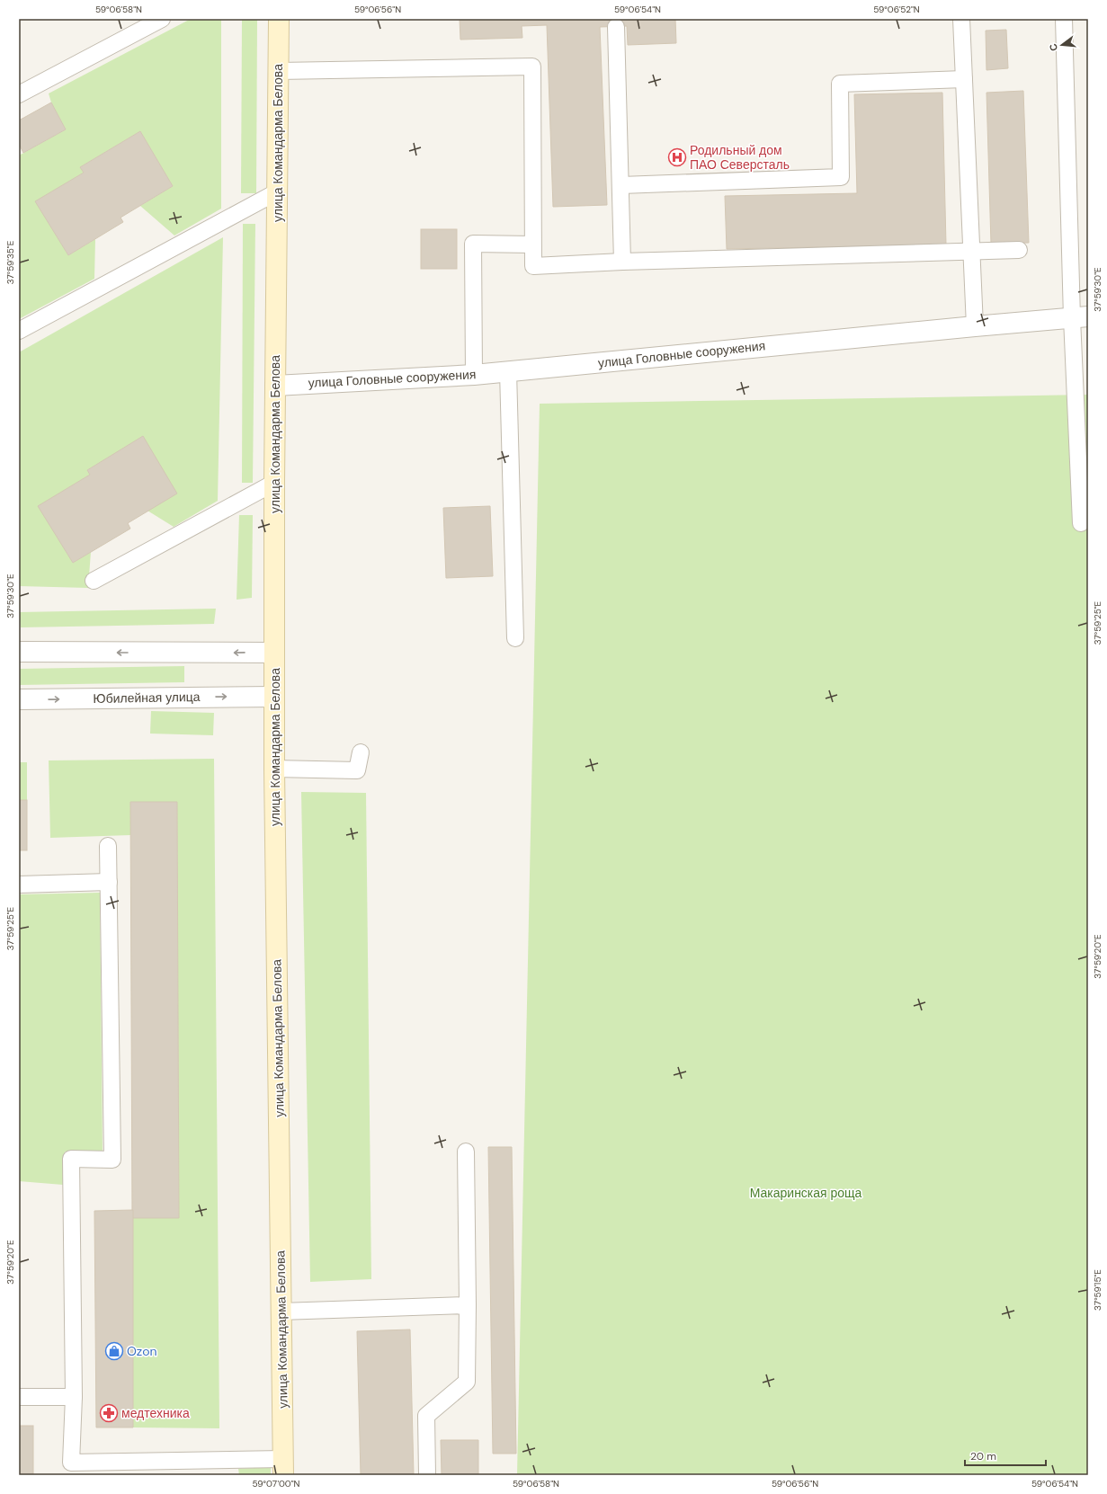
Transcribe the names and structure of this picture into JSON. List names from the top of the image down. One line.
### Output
{"streets":{"main road":["улица Командарма Белова"],"street":["улица Головные сооружения","Юбилейная улица"]},"crossings":[["улица Командарма Белова","улица Головные сооружения"],["улица Командарма Белова","Юбилейная улица"]],"parks":["Макаринская роща"],"places":{"hospital":["Родильный дом ПАО Северсталь"],"shop":["Ozon"],"pharmacy":["медтехника"]},"scale_bar":"20 m","north":"left","coordinates":["59°06'58\"N","59°06'56\"N","59°06'54\"N","59°06'52\"N","37°59'35\"E","37°59'30\"E","37°59'25\"E","37°59'20\"E","37°59'15\"E","59°07'00\"N"]}
